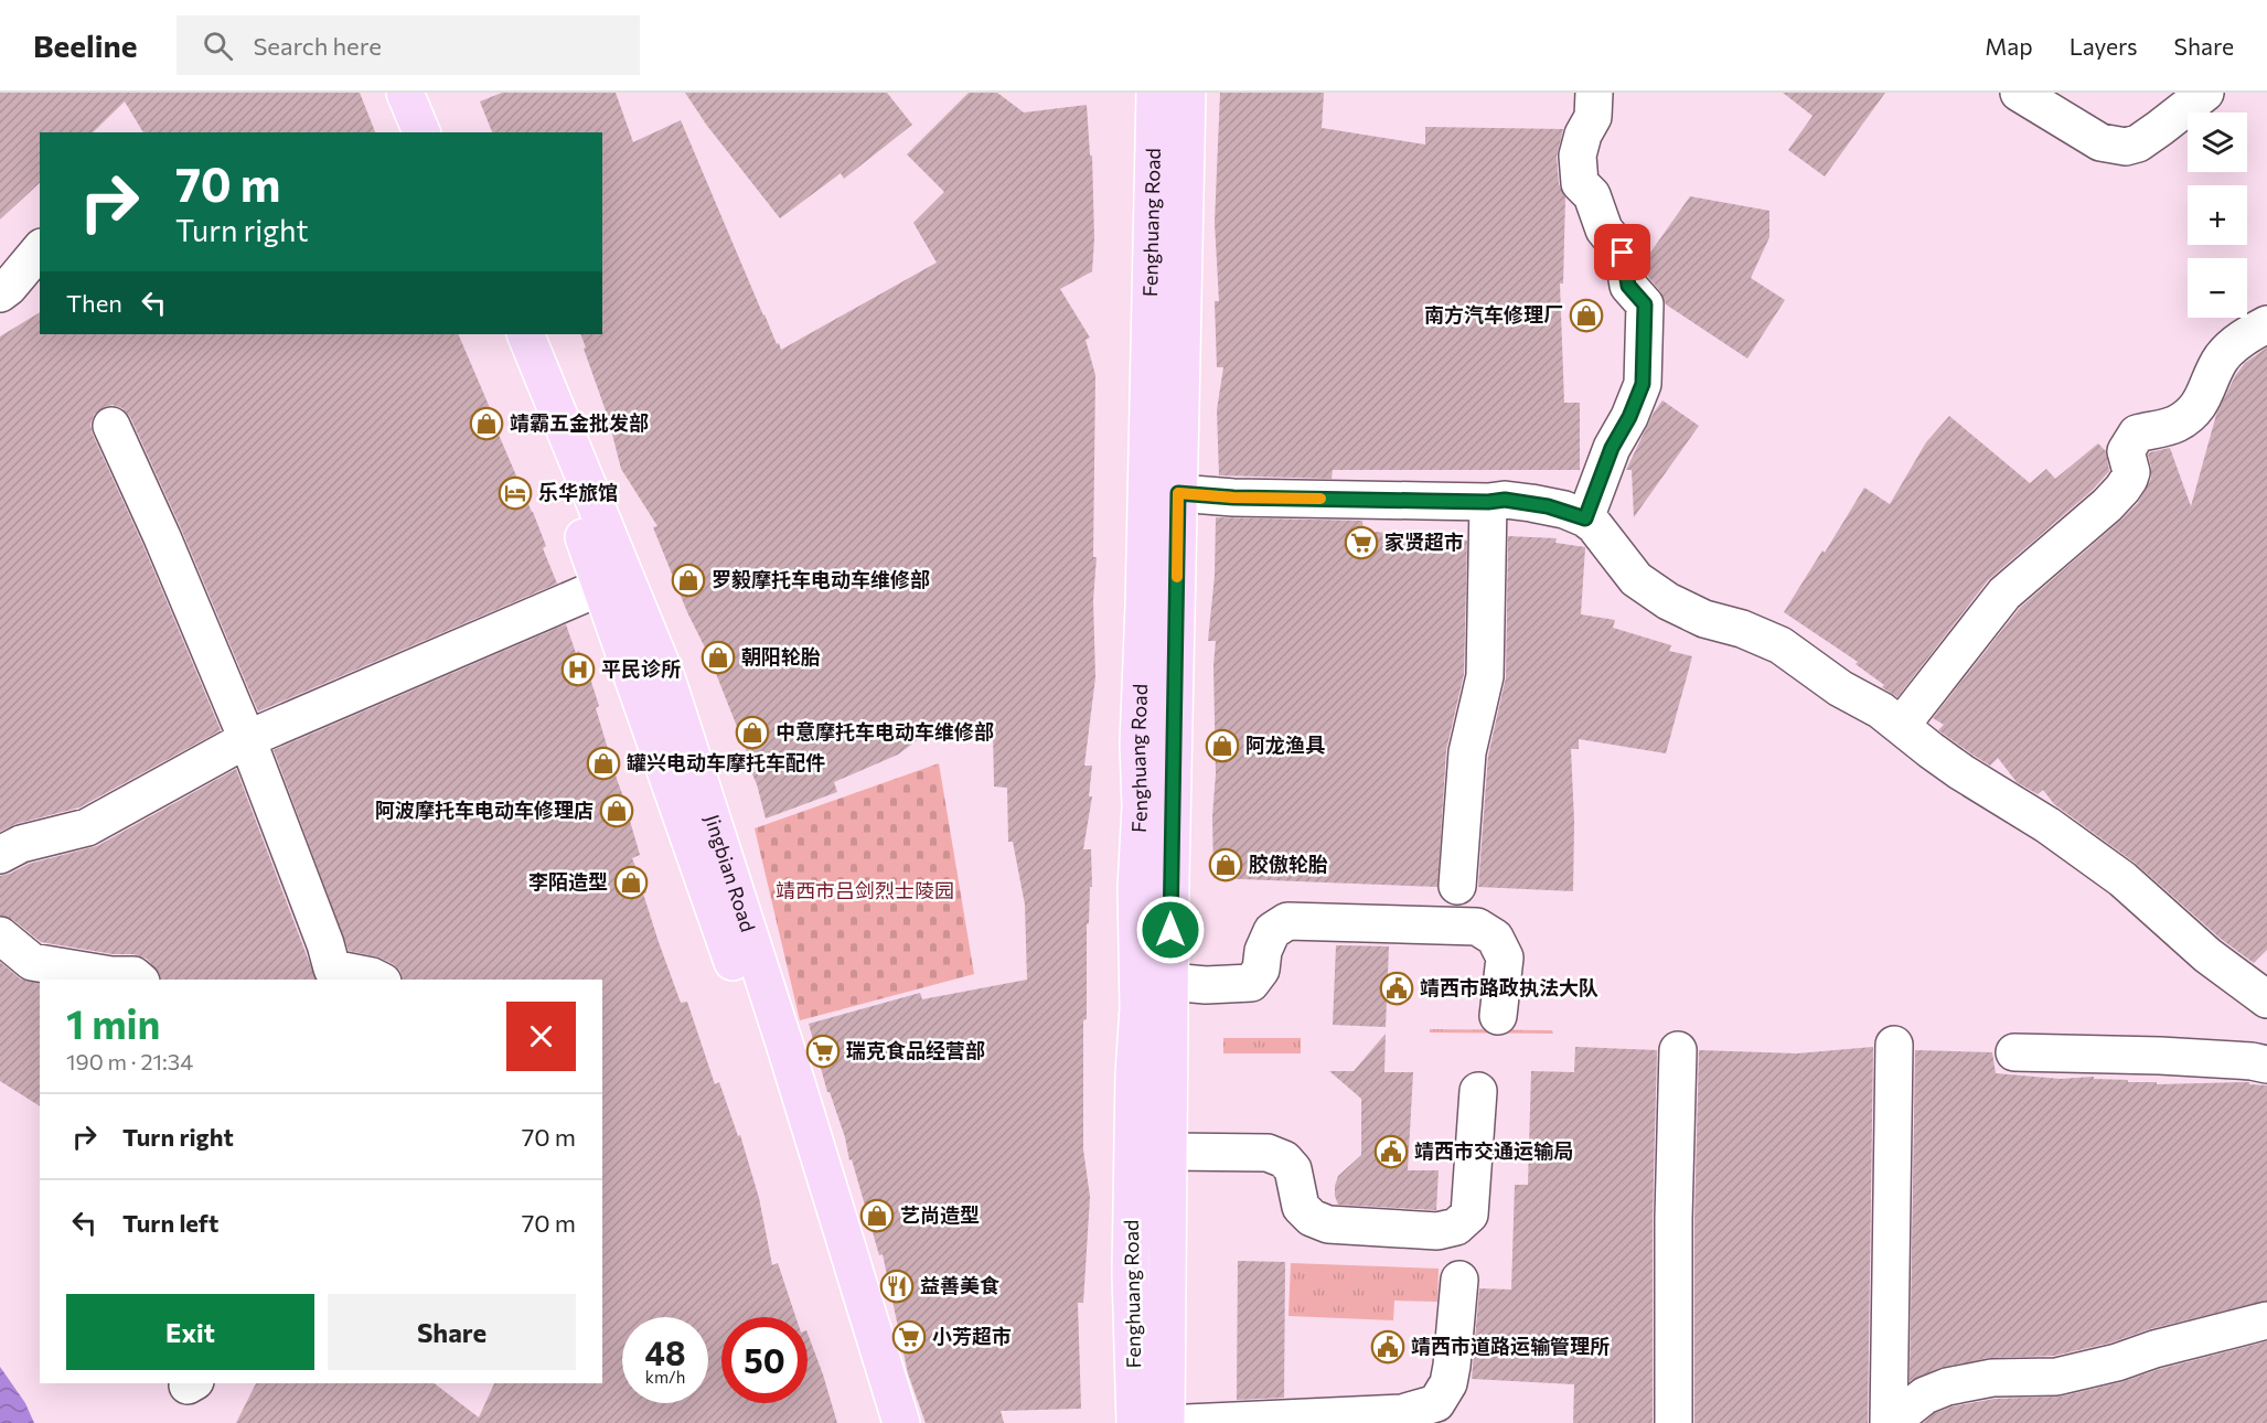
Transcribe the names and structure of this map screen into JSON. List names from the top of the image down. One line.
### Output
{"streets":{"main road":["Fenghuang Road","Jingbian Road"]},"parks":["靖西市吕剑烈士陵园"],"places":{"shop":["南方汽车修理厂","靖霸五金批发部","罗毅摩托车电动车维修部","朝阳轮胎","中意摩托车电动车维修部","阿龙渔具","罐兴电动车摩托车配件","阿波摩托车电动车修理店","胶傲轮胎","李陌造型","艺尚造型"],"hotel":["乐华旅馆"],"supermarket":["家贤超市","瑞克食品经营部","小芳超市"],"hospital":["平民诊所"],"public building":["靖西市路政执法大队","靖西市交通运输局","靖西市道路运输管理所"],"restaurant":["益善美食"]},"page":{"header":"Beeline","search":"Search here","nav":["Map","Layers","Share"],"map_buttons":["+","−"],"turn":["70 m","Turn right"],"then":"Then","heading":["1 min","190 m · 21:34"],"list":[{"name":"Turn right","value":"70 m"},{"name":"Turn left","value":"70 m"}],"buttons":["Exit","Share"],"speed":"48 km/h","limit":"50"}}
